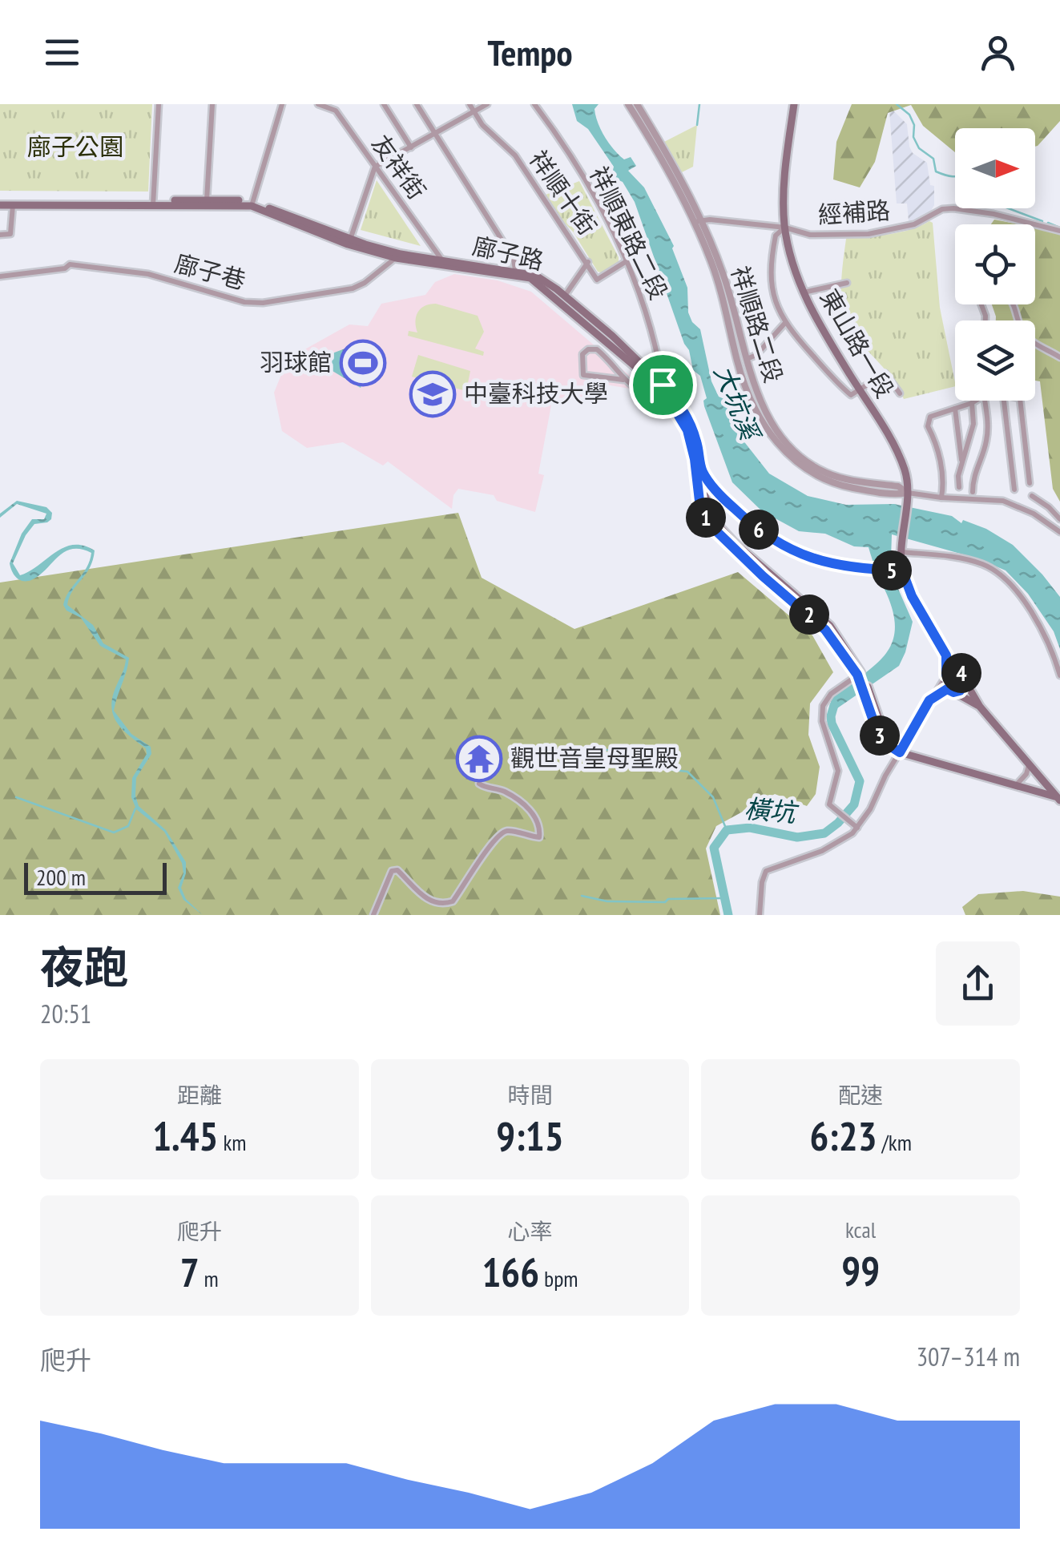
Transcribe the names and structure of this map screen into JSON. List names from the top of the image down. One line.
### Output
{"streets":{"main road":["廍子路","東山路一段"],"street":["友祥街","祥順十街","經補路","祥順東路二段","廍子巷","祥順路二段"]},"crossings":[["友祥街","廍子路"],["祥順十街","祥順東路二段"],["經補路","祥順路二段"],["經補路","東山路一段"],["祥順東路二段","廍子路"],["廍子路","廍子巷"],["祥順路二段","東山路一段"]],"water":["大坑溪","橫坑"],"parks":["廍子公園"],"places":{"sports":["羽球館"],"school or university":["中臺科技大學"],"temple":["觀世音皇母聖殿"]},"scale_bar":"200 m","north":"right","page":{"header":"Tempo","pins":["1","6","5","2","4","3"],"scale":"200 m","heading":["夜跑","20:51"],"stats":[["距離","1.45 km"],["時間","9:15"],["配速","6:23 /km"],["爬升","7 m"],["心率","166 bpm"],["kcal","99"]],"chart":["爬升","307–314 m"]}}
